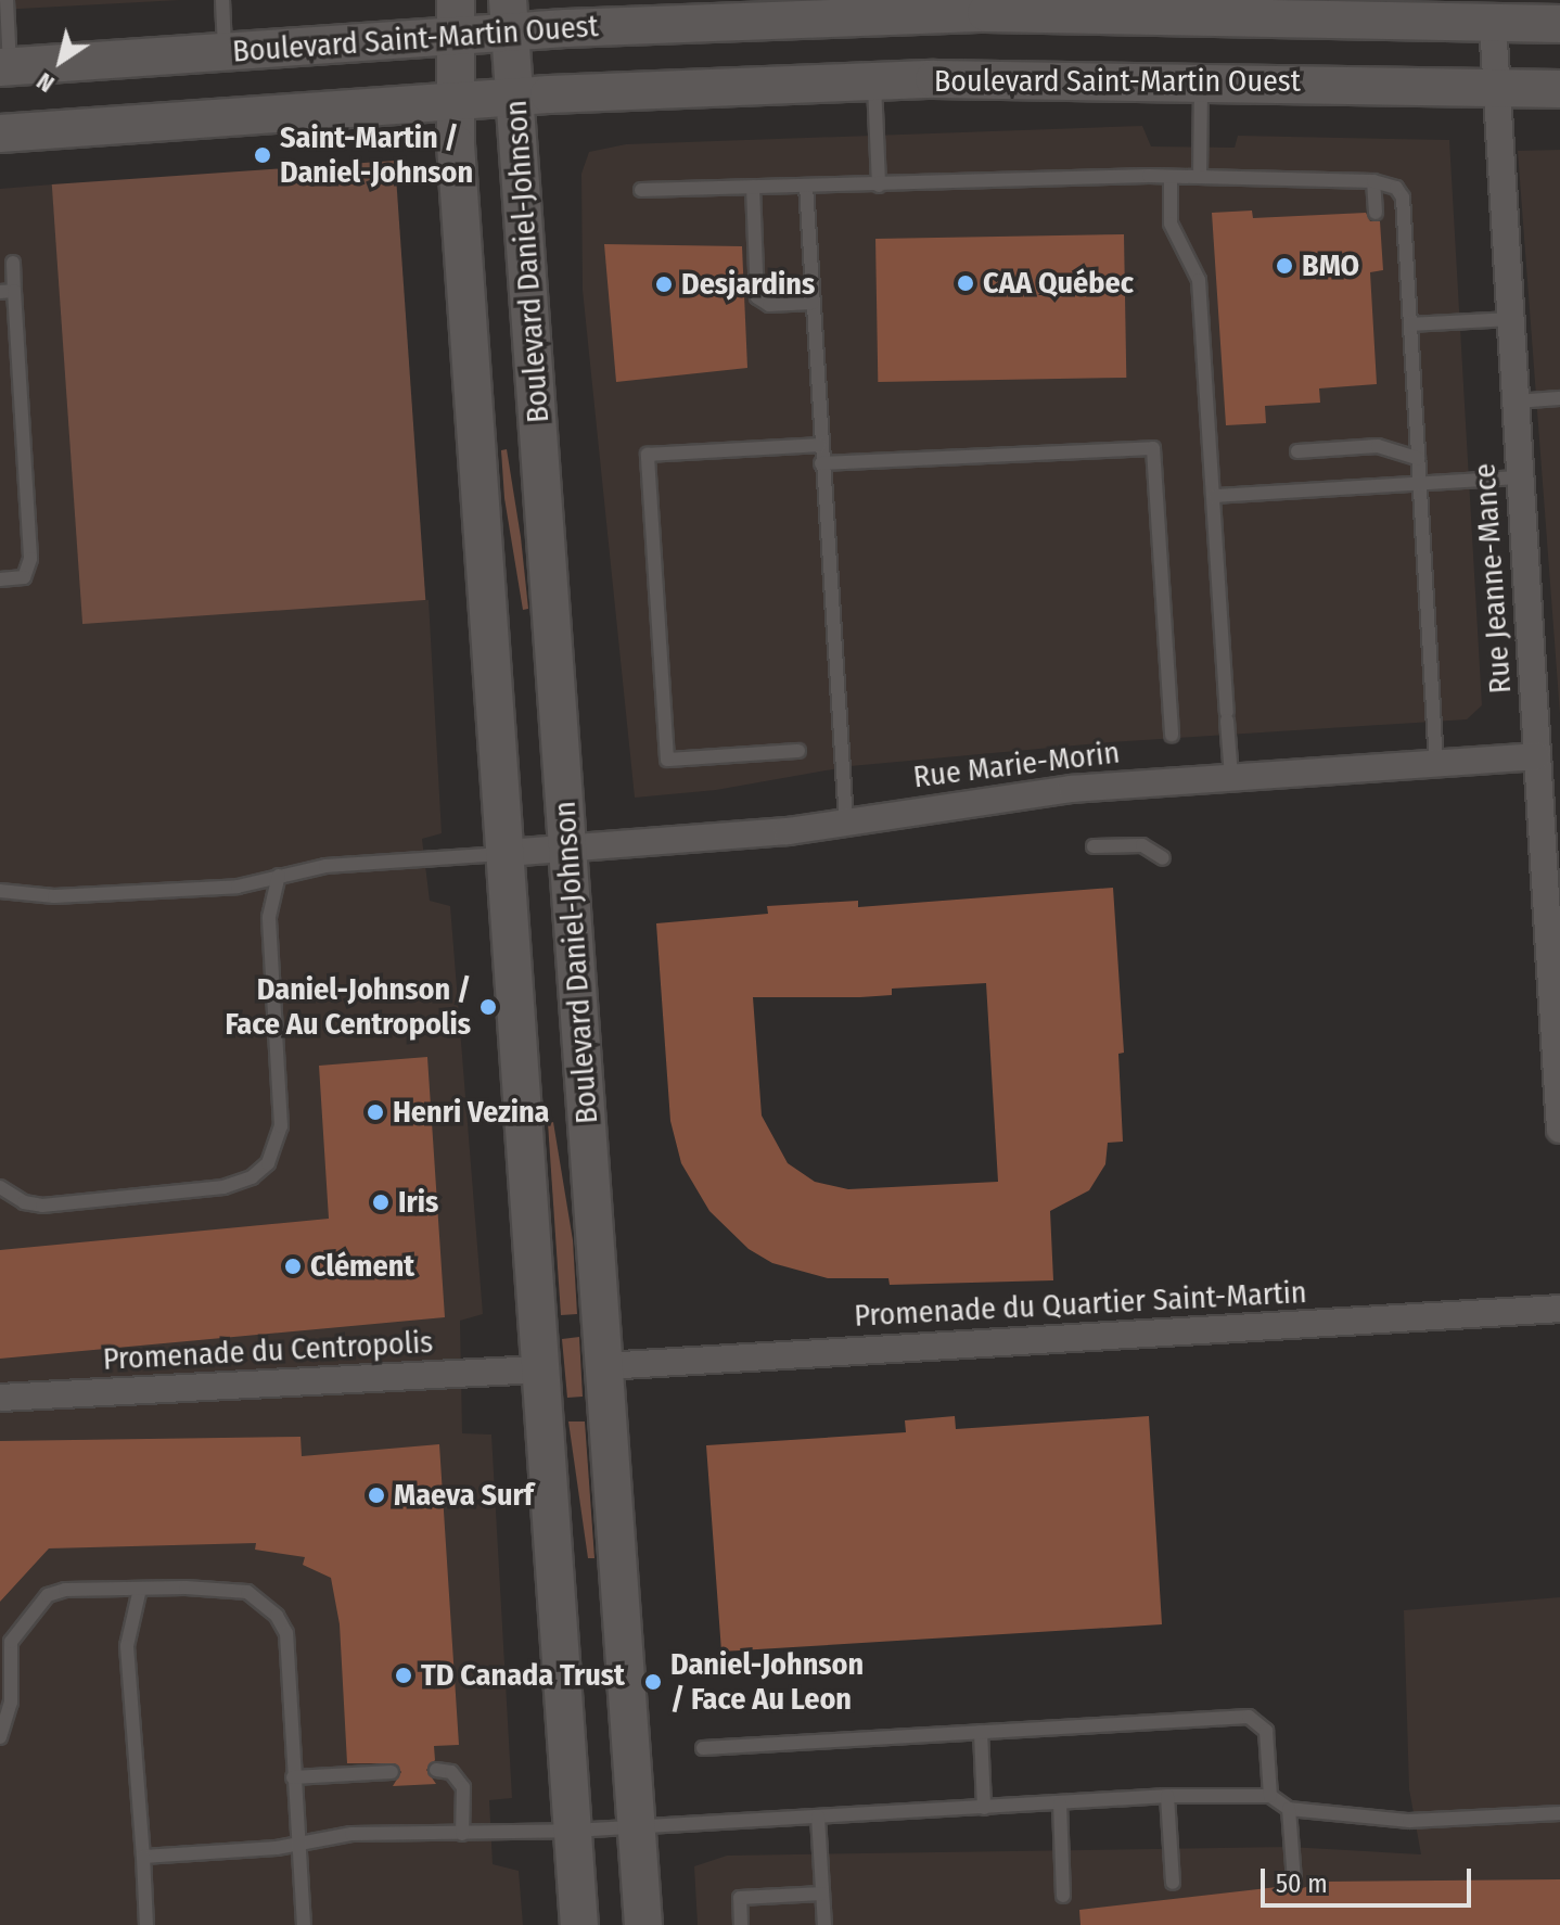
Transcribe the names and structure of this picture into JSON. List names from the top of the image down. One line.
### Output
{"streets":{"street":["Boulevard Saint-Martin Ouest","Boulevard Daniel-Johnson","Rue Jeanne-Mance","Rue Marie-Morin","Promenade du Quartier Saint-Martin","Promenade du Centropolis"]},"crossings":[["Boulevard Saint-Martin Ouest","Boulevard Daniel-Johnson"],["Boulevard Saint-Martin Ouest","Rue Jeanne-Mance"],["Boulevard Daniel-Johnson","Rue Marie-Morin"],["Boulevard Daniel-Johnson","Promenade du Quartier Saint-Martin"],["Boulevard Daniel-Johnson","Promenade du Centropolis"],["Rue Jeanne-Mance","Rue Marie-Morin"]],"places":["Saint-Martin / Daniel-Johnson","BMO","CAA Québec","Desjardins","Daniel-Johnson / Face Au Centropolis","Henri Vezina","Iris","Clément","Maeva Surf","TD Canada Trust","Daniel-Johnson / Face Au Leon"],"scale_bar":"50 m","north":"bottom left"}
